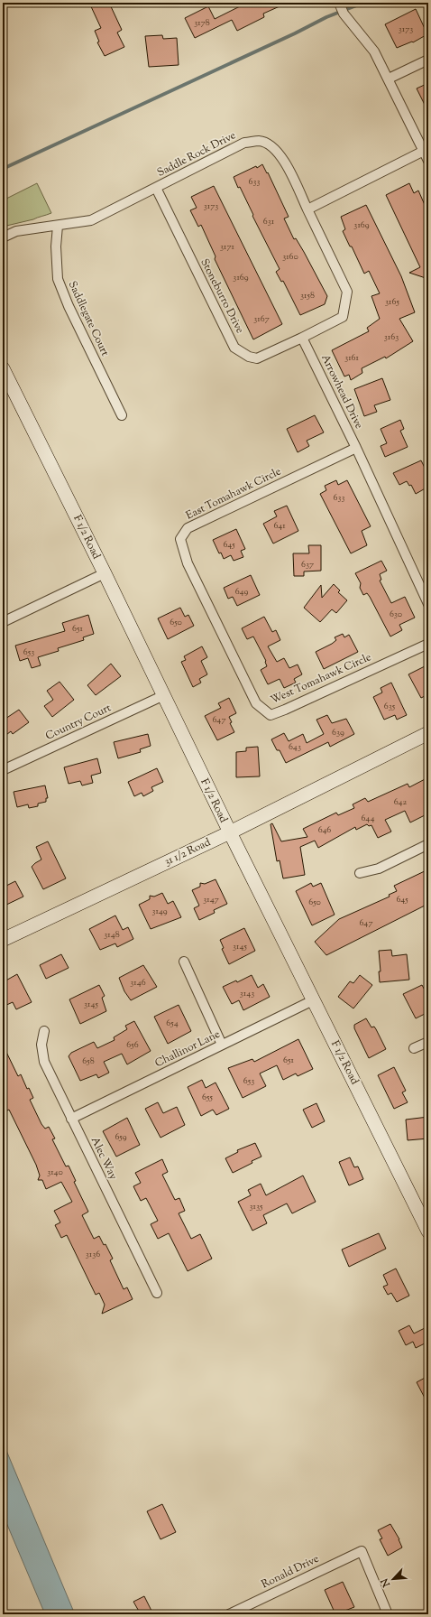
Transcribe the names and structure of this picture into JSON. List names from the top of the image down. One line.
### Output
{"streets":{"street":["Saddle Rock Drive","Stoneburro Drive","Saddlegate Court","Arrowhead Drive","East Tomahawk Circle","F 1/2 Road","West Tomahawk Circle","Country Court","31 1/2 Road","Challinor Lane","Alec Way","Ronald Drive"]},"crossings":[["Saddle Rock Drive","Stoneburro Drive"],["Saddle Rock Drive","Saddlegate Court"],["Stoneburro Drive","Arrowhead Drive"],["Arrowhead Drive","East Tomahawk Circle"],["East Tomahawk Circle","West Tomahawk Circle"],["F 1/2 Road","Country Court"],["F 1/2 Road","31 1/2 Road"],["F 1/2 Road","Challinor Lane"],["Challinor Lane","Alec Way"]],"house_numbers":["3178","3173","633","3173","631","3169","3171","3160","3169","3158","3165","3167","3163","3161","633","641","645","637","649","630","650","651","653","635","647","639","643","642","644","646","3147","645","650","3149","647","3148","3145","3146","3143","3145","654","656","651","658","653","655","659","3140","3135","3136"],"north":"bottom left"}
